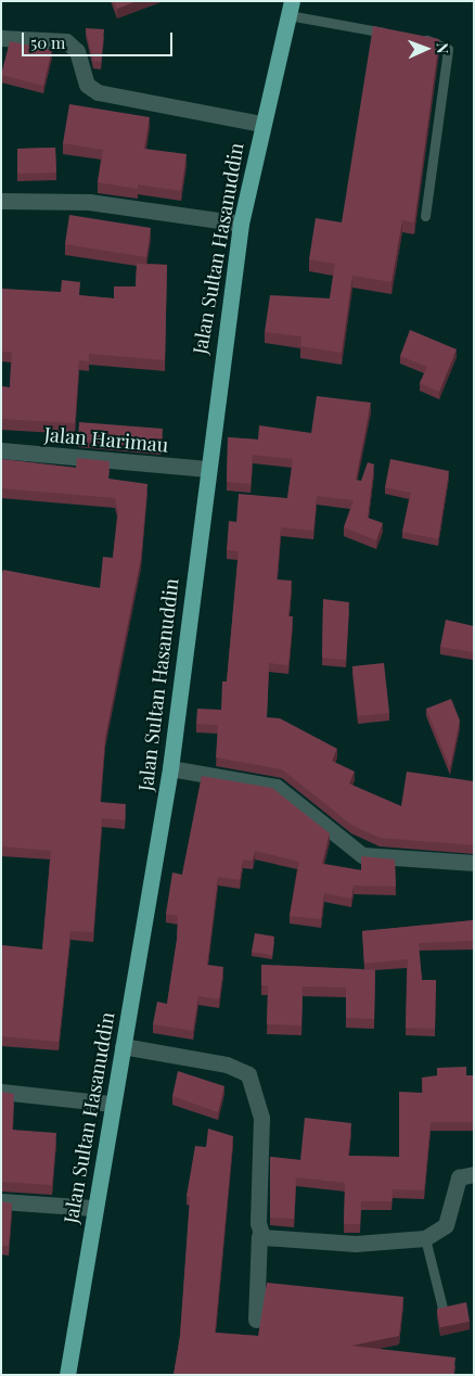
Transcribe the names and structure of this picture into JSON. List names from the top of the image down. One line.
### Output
{"streets":{"highway":["Jalan Sultan Hasanuddin"],"street":["Jalan Harimau"]},"crossings":[["Jalan Sultan Hasanuddin","Jalan Harimau"]],"scale_bar":"50 m","north":"right"}
